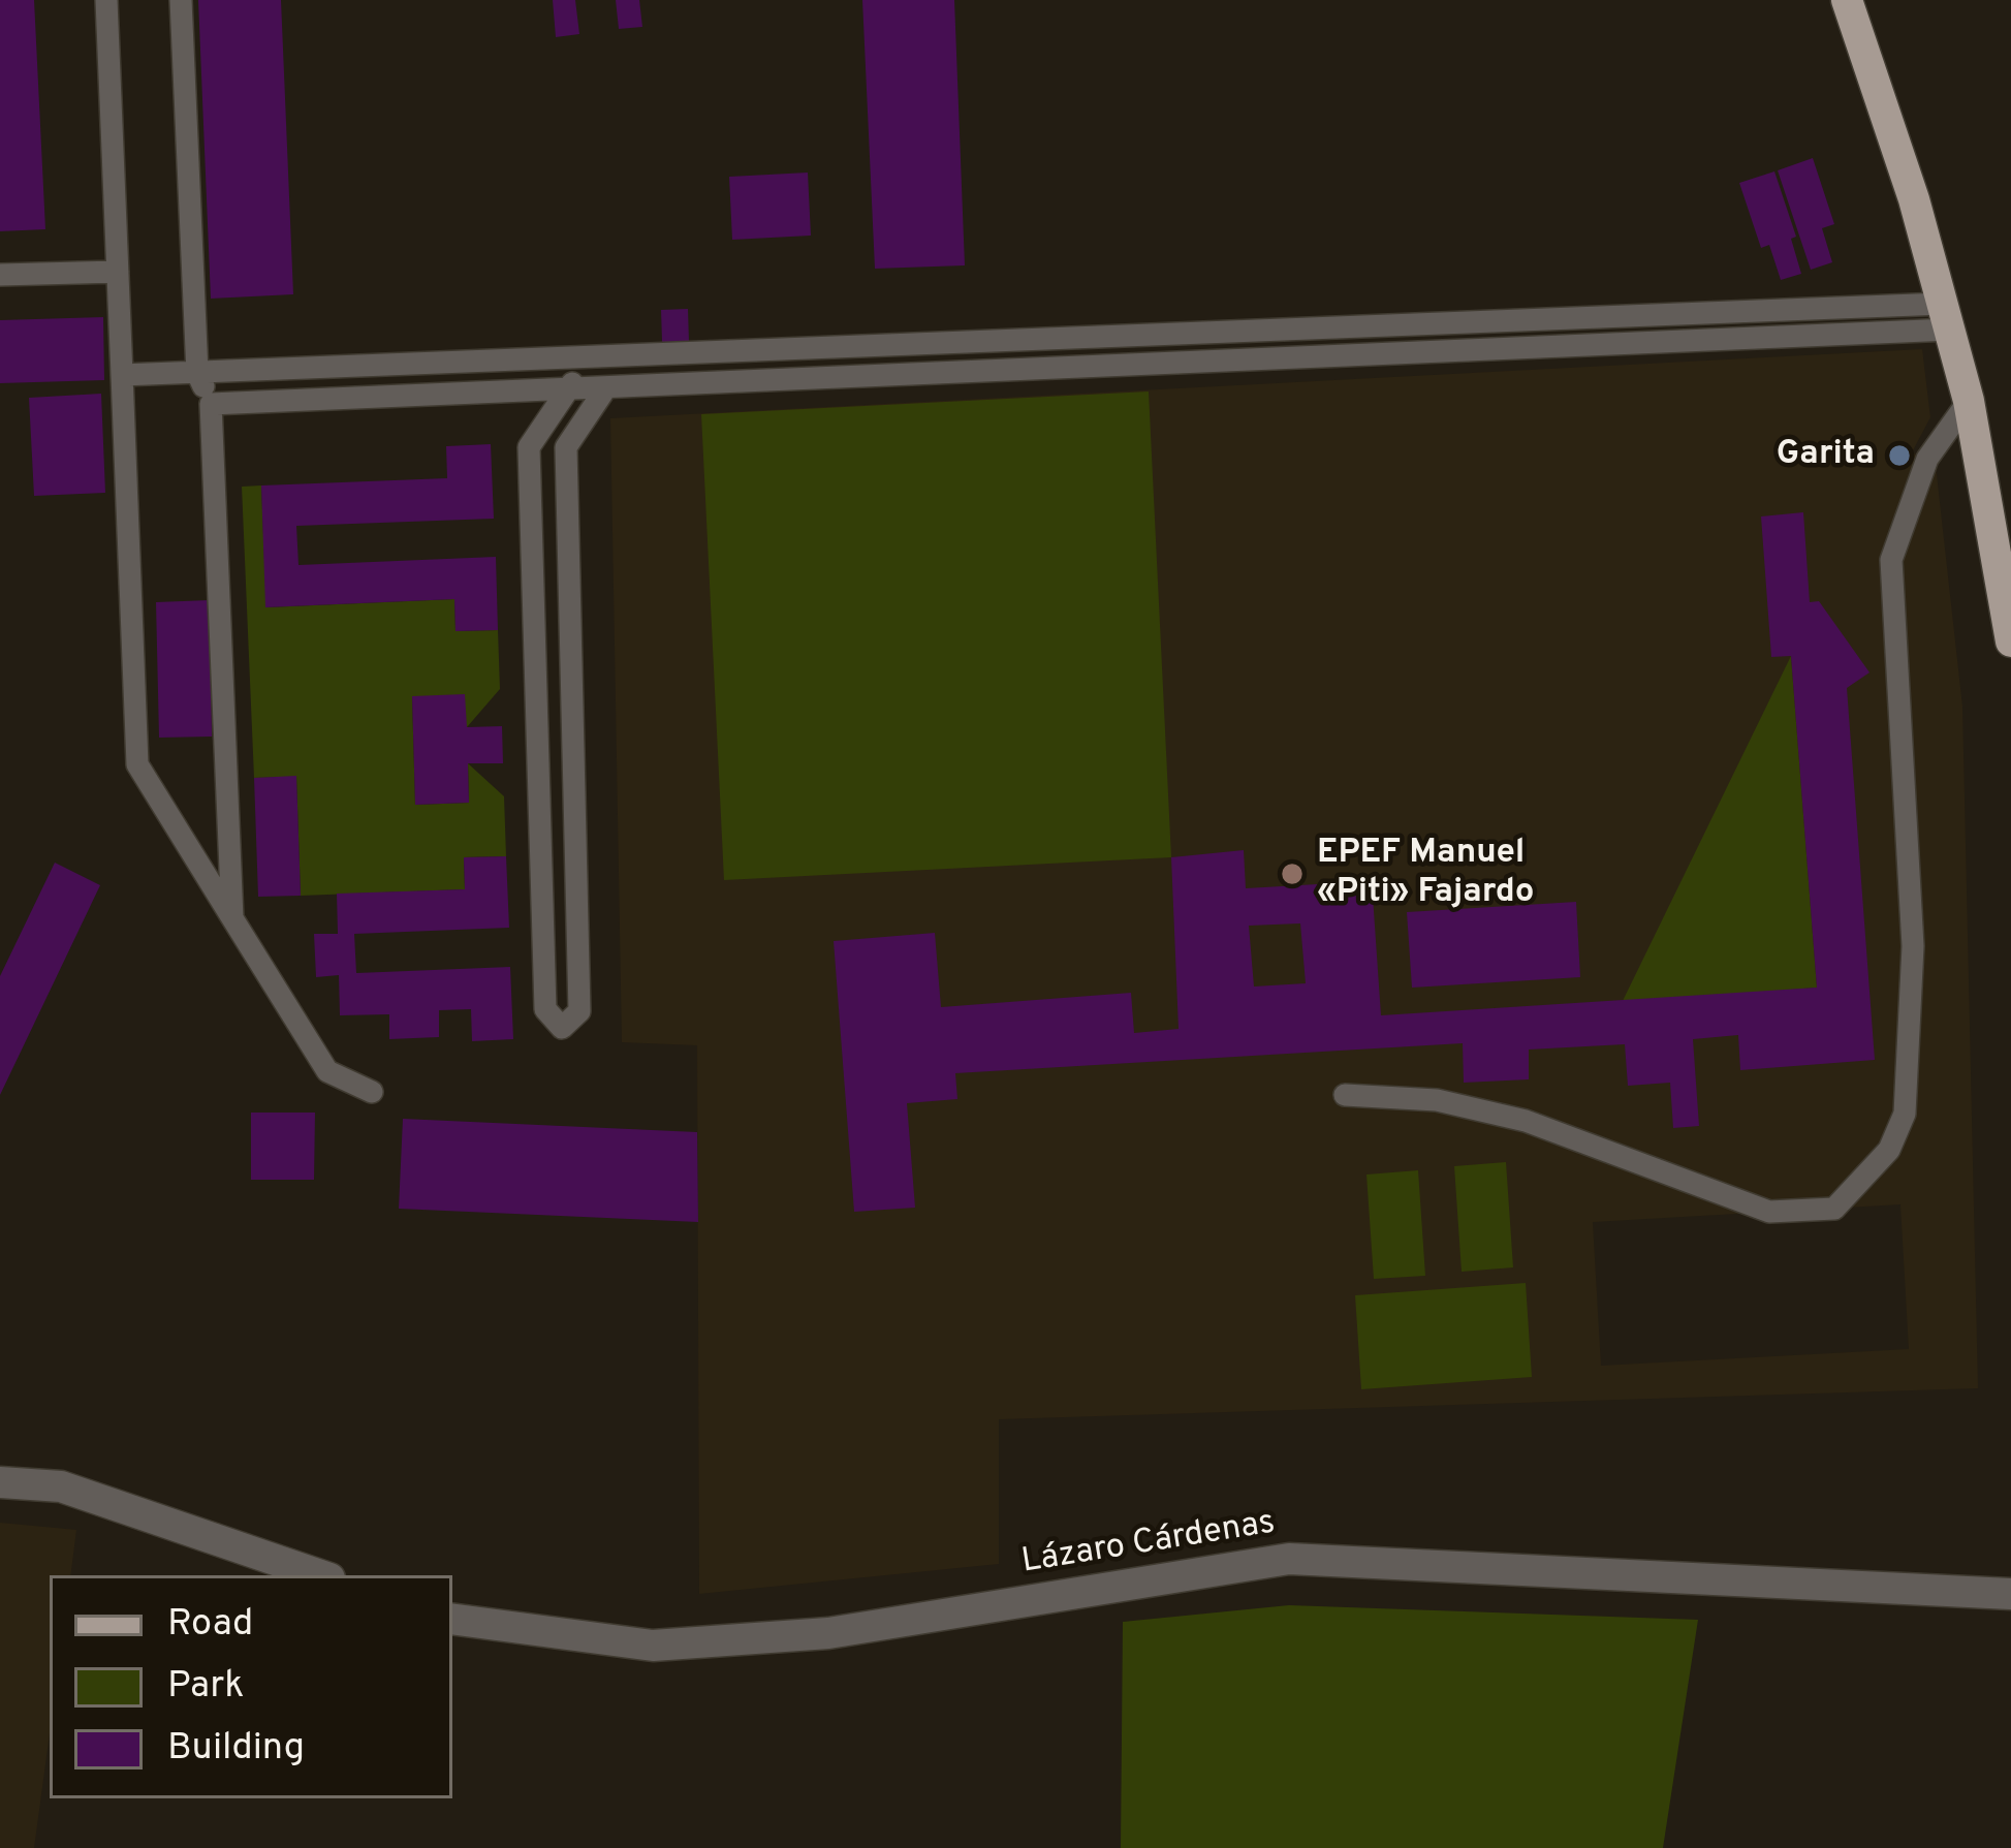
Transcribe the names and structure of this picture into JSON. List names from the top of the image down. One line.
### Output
{"streets":{"street":["Lázaro Cárdenas"]},"places":["Garita","EPEF Manuel «Piti» Fajardo"],"legend":["Road","Park","Building"]}
